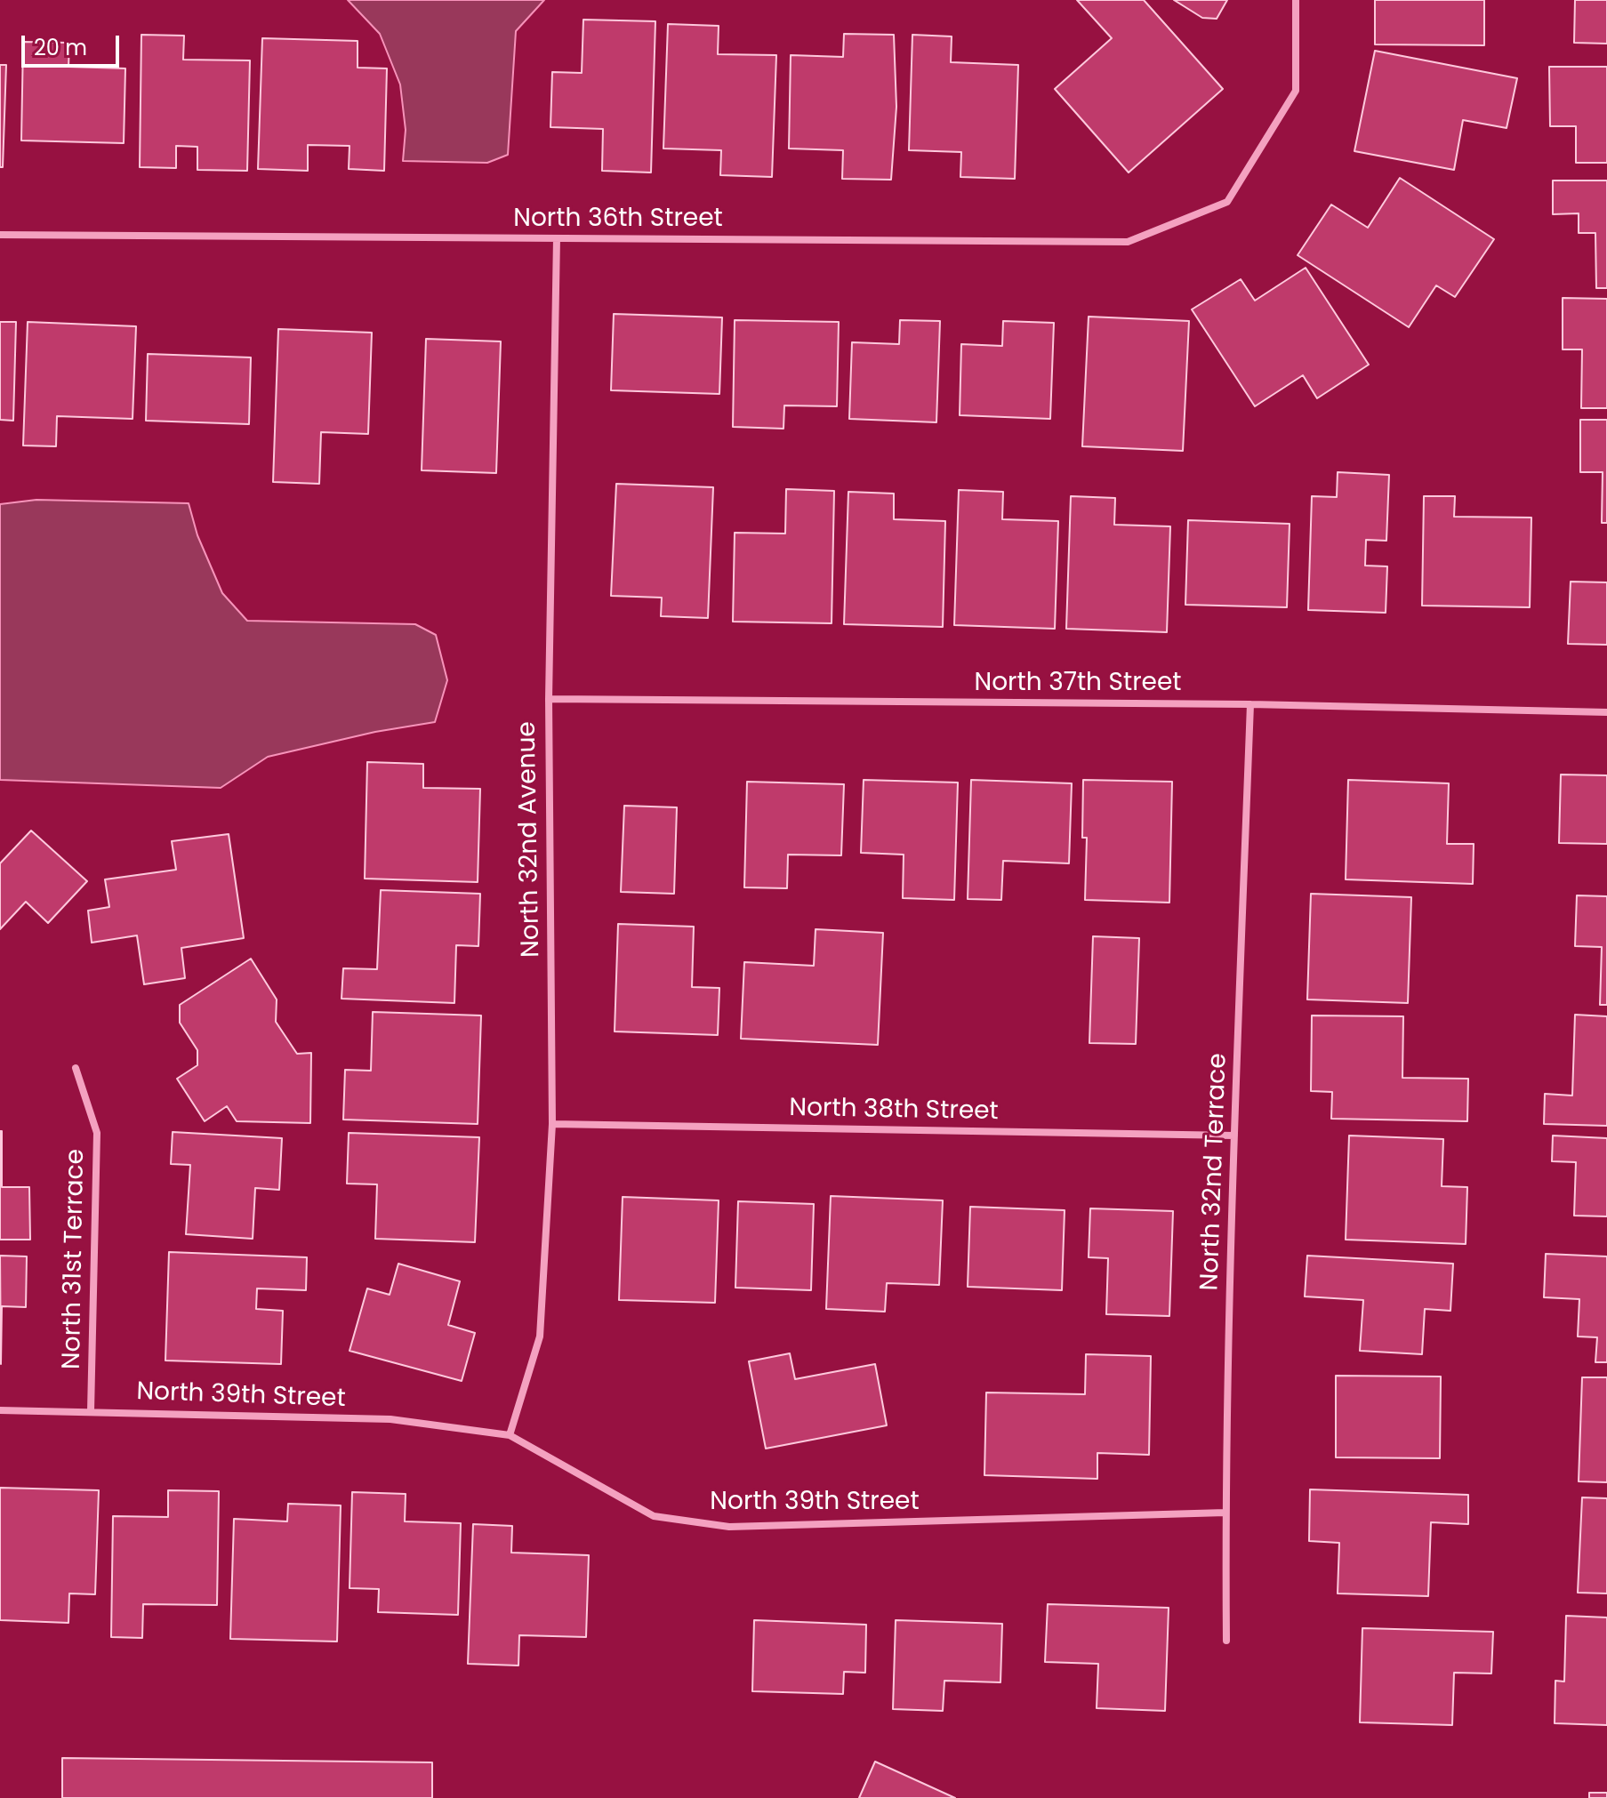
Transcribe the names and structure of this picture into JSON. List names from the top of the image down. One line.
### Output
{"streets":{"street":["North 36th Street","North 37th Street","North 32nd Avenue","North 38th Street","North 32nd Terrace","North 31st Terrace","North 39th Street"]},"crossings":[["North 36th Street","North 32nd Avenue"],["North 37th Street","North 32nd Avenue"],["North 37th Street","North 32nd Terrace"],["North 32nd Avenue","North 38th Street"],["North 32nd Avenue","North 39th Street"],["North 38th Street","North 32nd Terrace"],["North 32nd Terrace","North 39th Street"],["North 31st Terrace","North 39th Street"]],"scale_bar":"20 m"}
